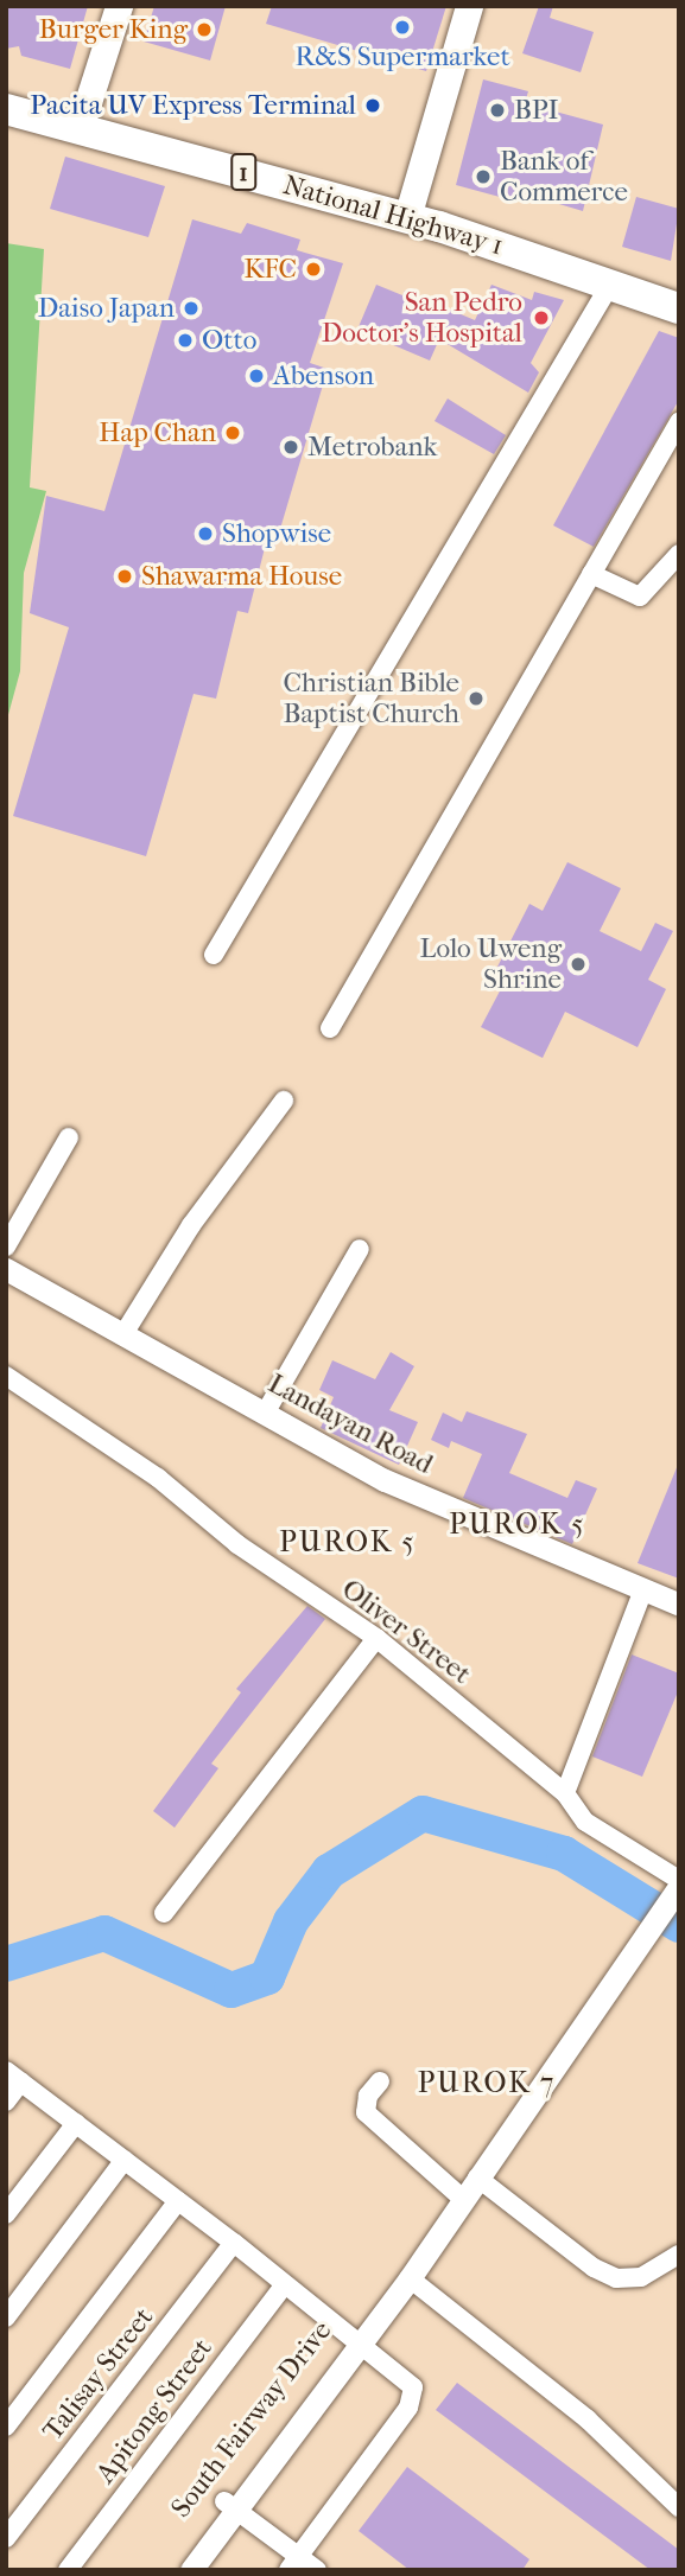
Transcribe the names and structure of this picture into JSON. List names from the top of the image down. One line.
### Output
{"streets":{"highway":["1","National Highway 1"],"street":["Landayan Road","Oliver Street","Talisay Street","Apitong Street","South Fairway Drive"]},"districts":["PUROK 5","PUROK 5","PUROK 7"],"places":["R&S Supermarket","Burger King","Pacita UV Express Terminal","BPI","Bank of Commerce","KFC","Daiso Japan","San Pedro Doctor's Hospital","Otto","Abenson","Hap Chan","Metrobank","Shopwise","Shawarma House","Christian Bible Baptist Church","Lolo Uweng Shrine"]}
